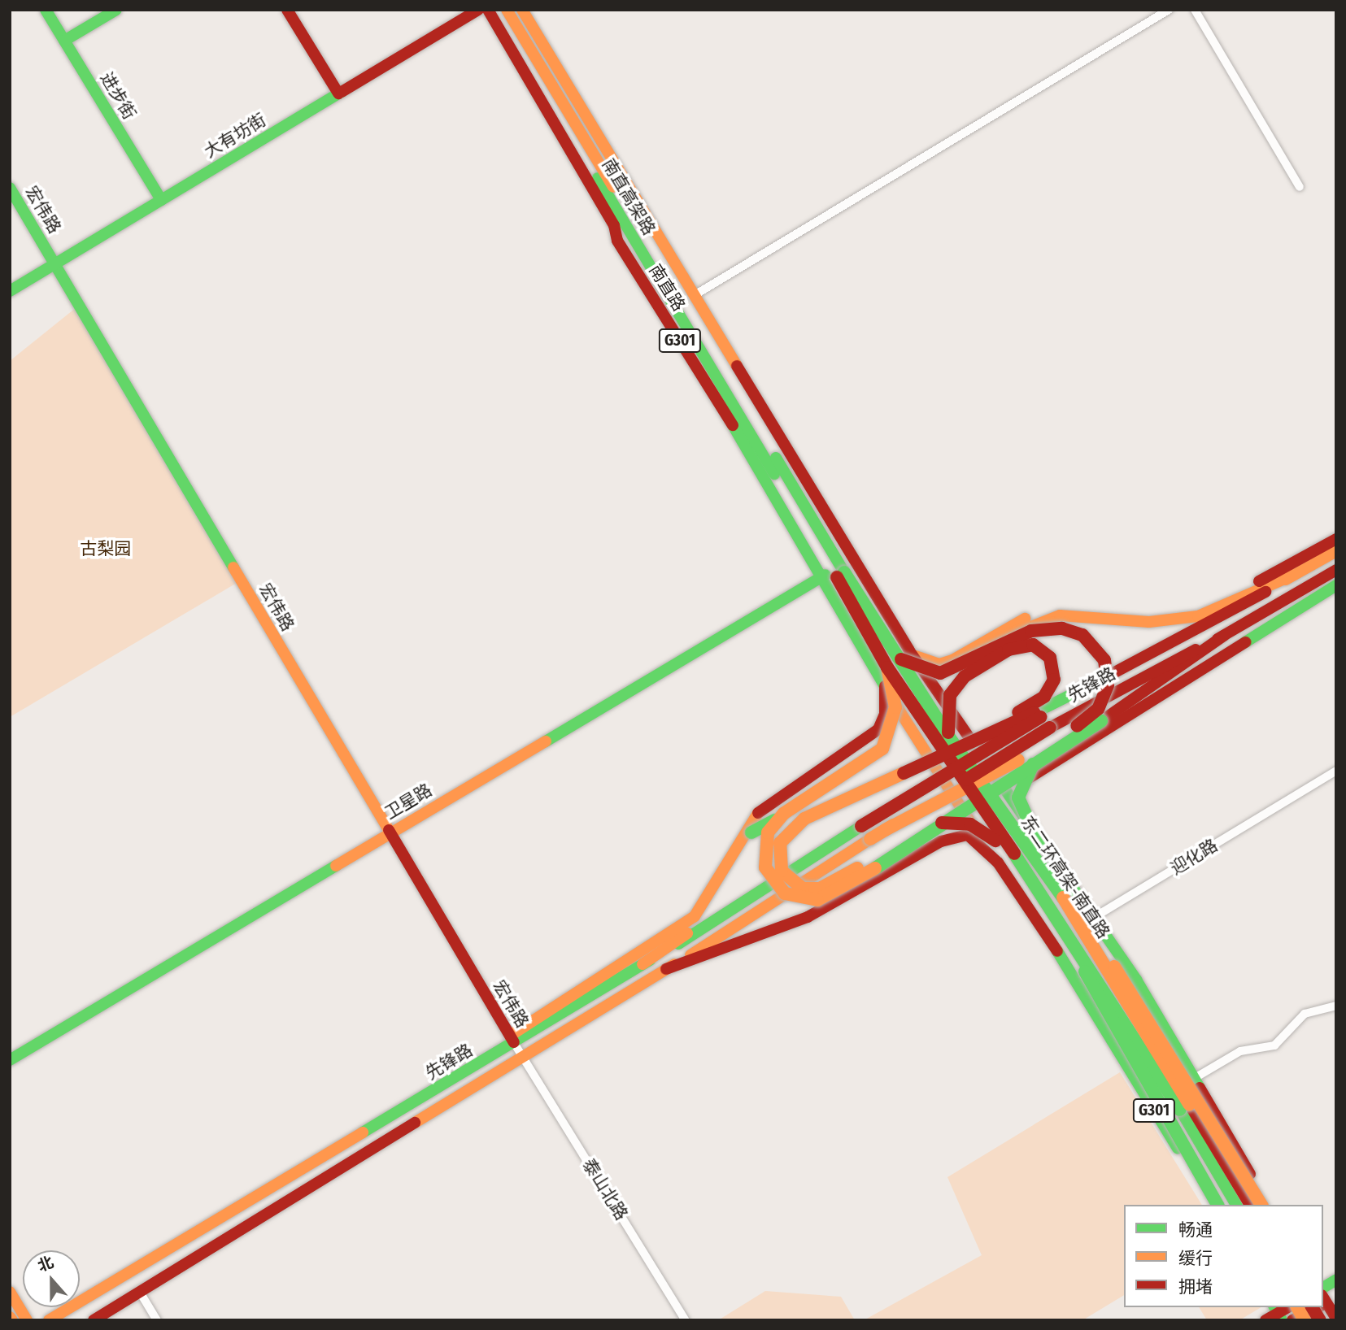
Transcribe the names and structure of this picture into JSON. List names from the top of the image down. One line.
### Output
{"streets":{"main road":["进步街","大有坊街","南直高架路","宏伟路","南直路","G301","先锋路","卫星路","东二环高架-南直路"],"street":["迎化路","泰山北路"]},"crossings":[["进步街","大有坊街"],["大有坊街","宏伟路"],["南直高架路","南直路"],["南直高架路","卫星路"],["南直高架路","东二环高架-南直路"],["宏伟路","先锋路"],["宏伟路","卫星路"],["宏伟路","泰山北路"],["南直路","G301"],["南直路","卫星路"],["南直路","东二环高架-南直路"],["G301","迎化路"],["G301","东二环高架-南直路"],["先锋路","泰山北路"],["卫星路","东二环高架-南直路"]],"parks":["古梨园"],"legend":["畅通","缓行","拥堵"],"north":"top"}
